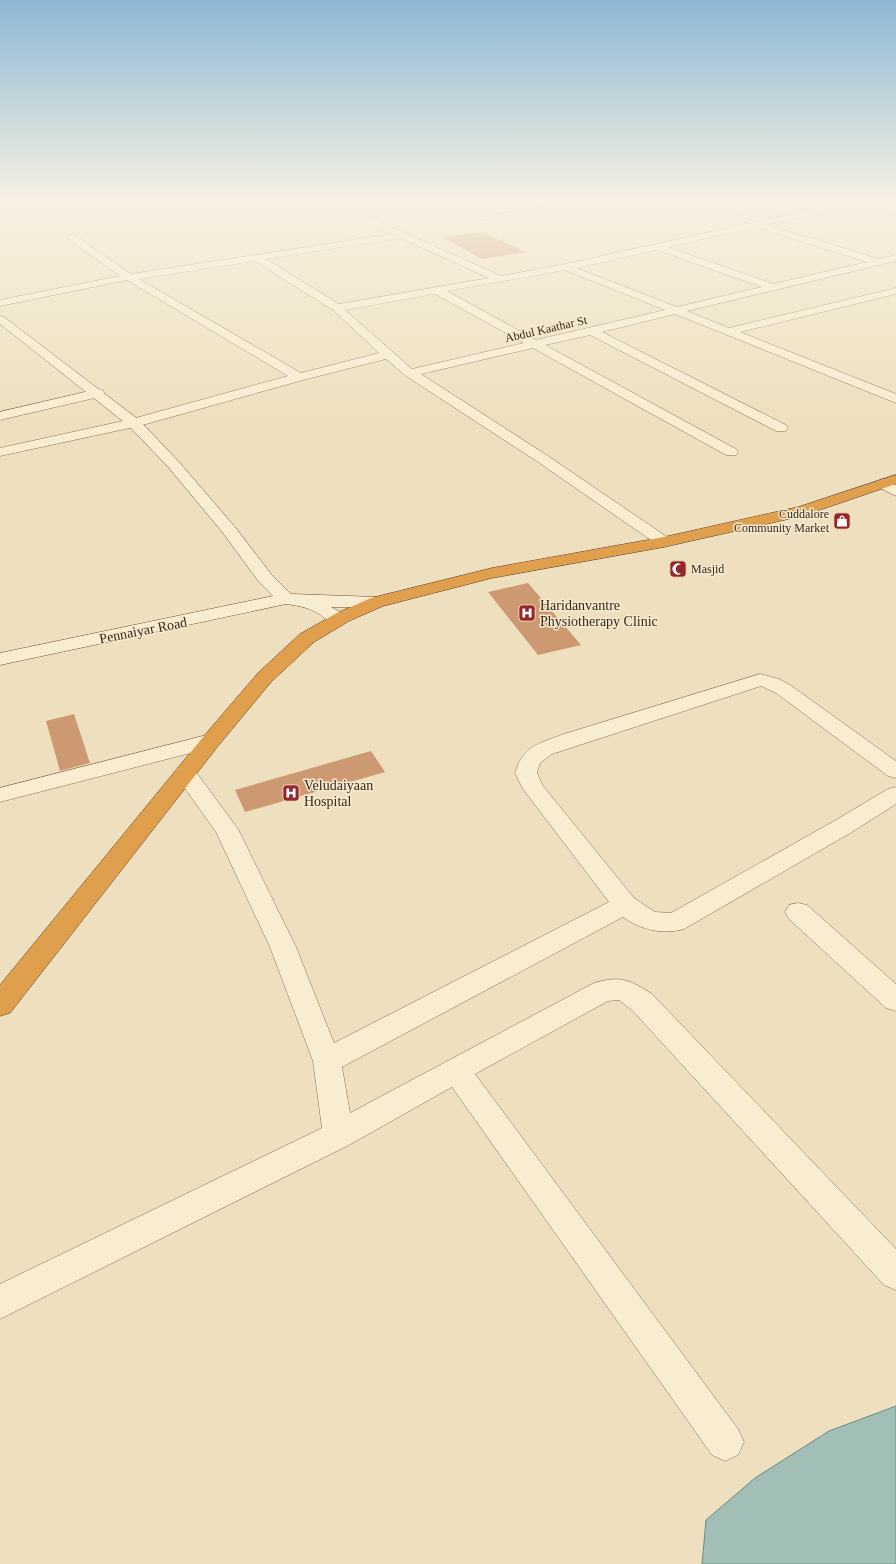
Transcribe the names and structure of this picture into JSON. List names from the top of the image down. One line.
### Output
{"streets":{"street":["Abdul Kaathar St","Pennaiyar Road"]},"places":{"shop":["Cuddalore Community Market"],"mosque":["Masjid"],"hospital":["Haridanvantre Physiotherapy Clinic","Veludaiyaan Hospital"]}}
